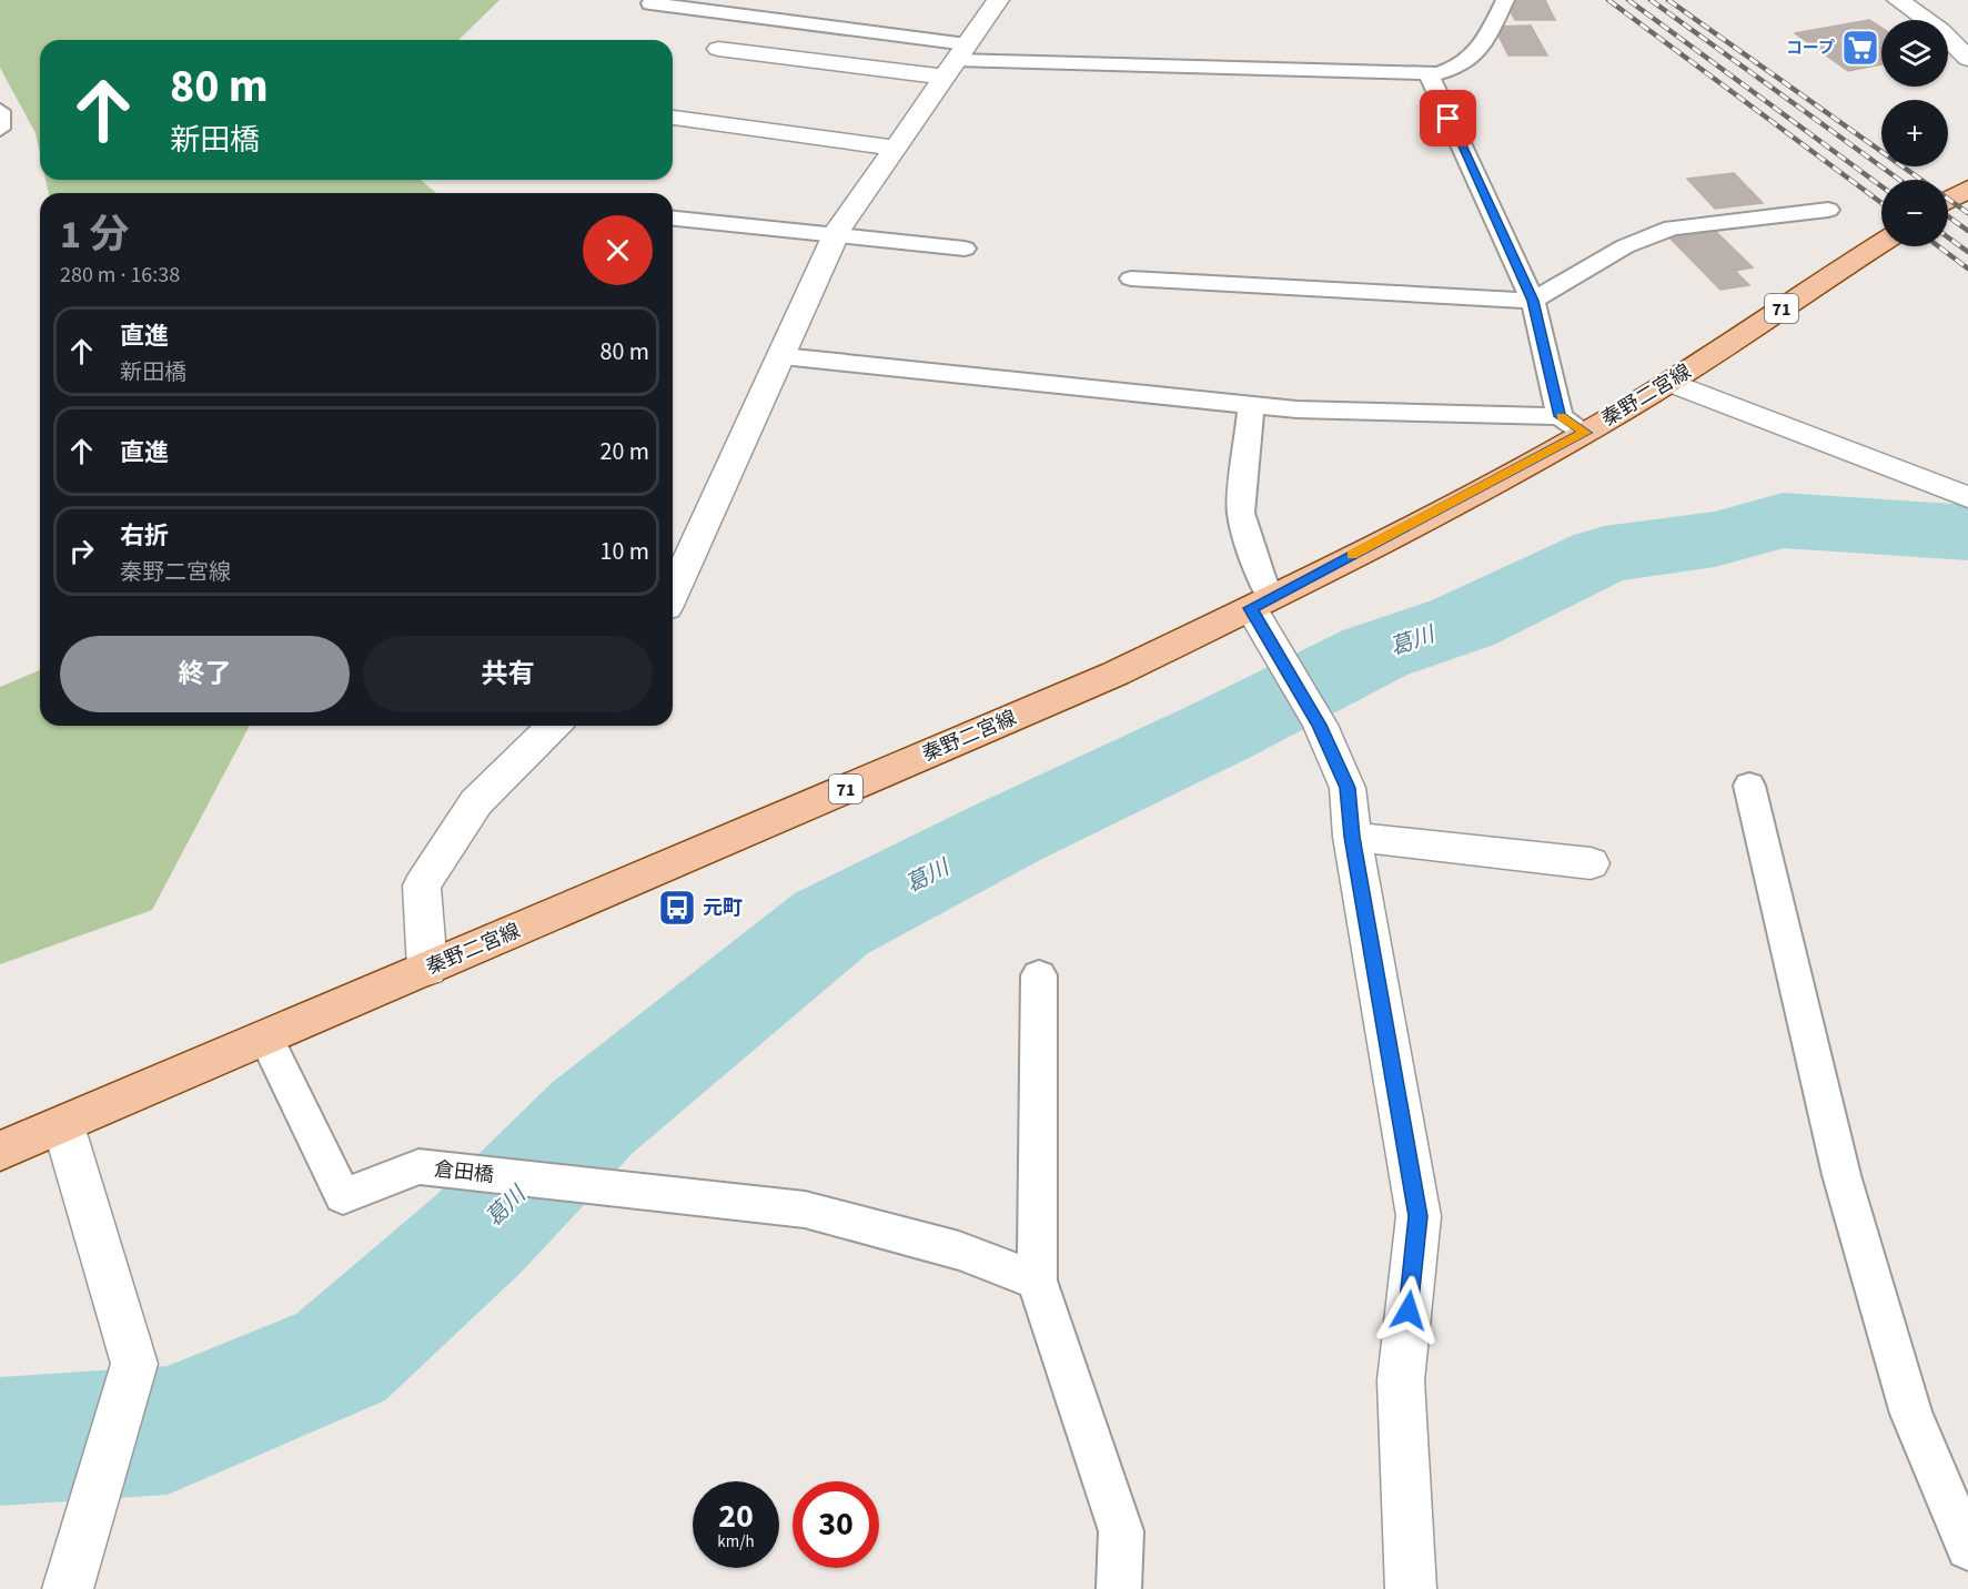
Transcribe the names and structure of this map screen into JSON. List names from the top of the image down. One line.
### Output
{"streets":{"main road":["71","秦野二宮線"],"lane":["倉田橋"]},"crossings":[["秦野二宮線","倉田橋"]],"water":["葛川"],"places":{"supermarket":["コープ"],"bus stop":["元町"]},"page":{"map_buttons":["+","−"],"turn":["80 m","新田橋"],"heading":["1 分","280 m · 16:38"],"list":[{"name":"直進","note":"新田橋","value":"80 m"},{"name":"直進","value":"20 m"},{"name":"右折","note":"秦野二宮線","value":"10 m"}],"buttons":["終了","共有"],"speed":"20 km/h","limit":"30"}}
